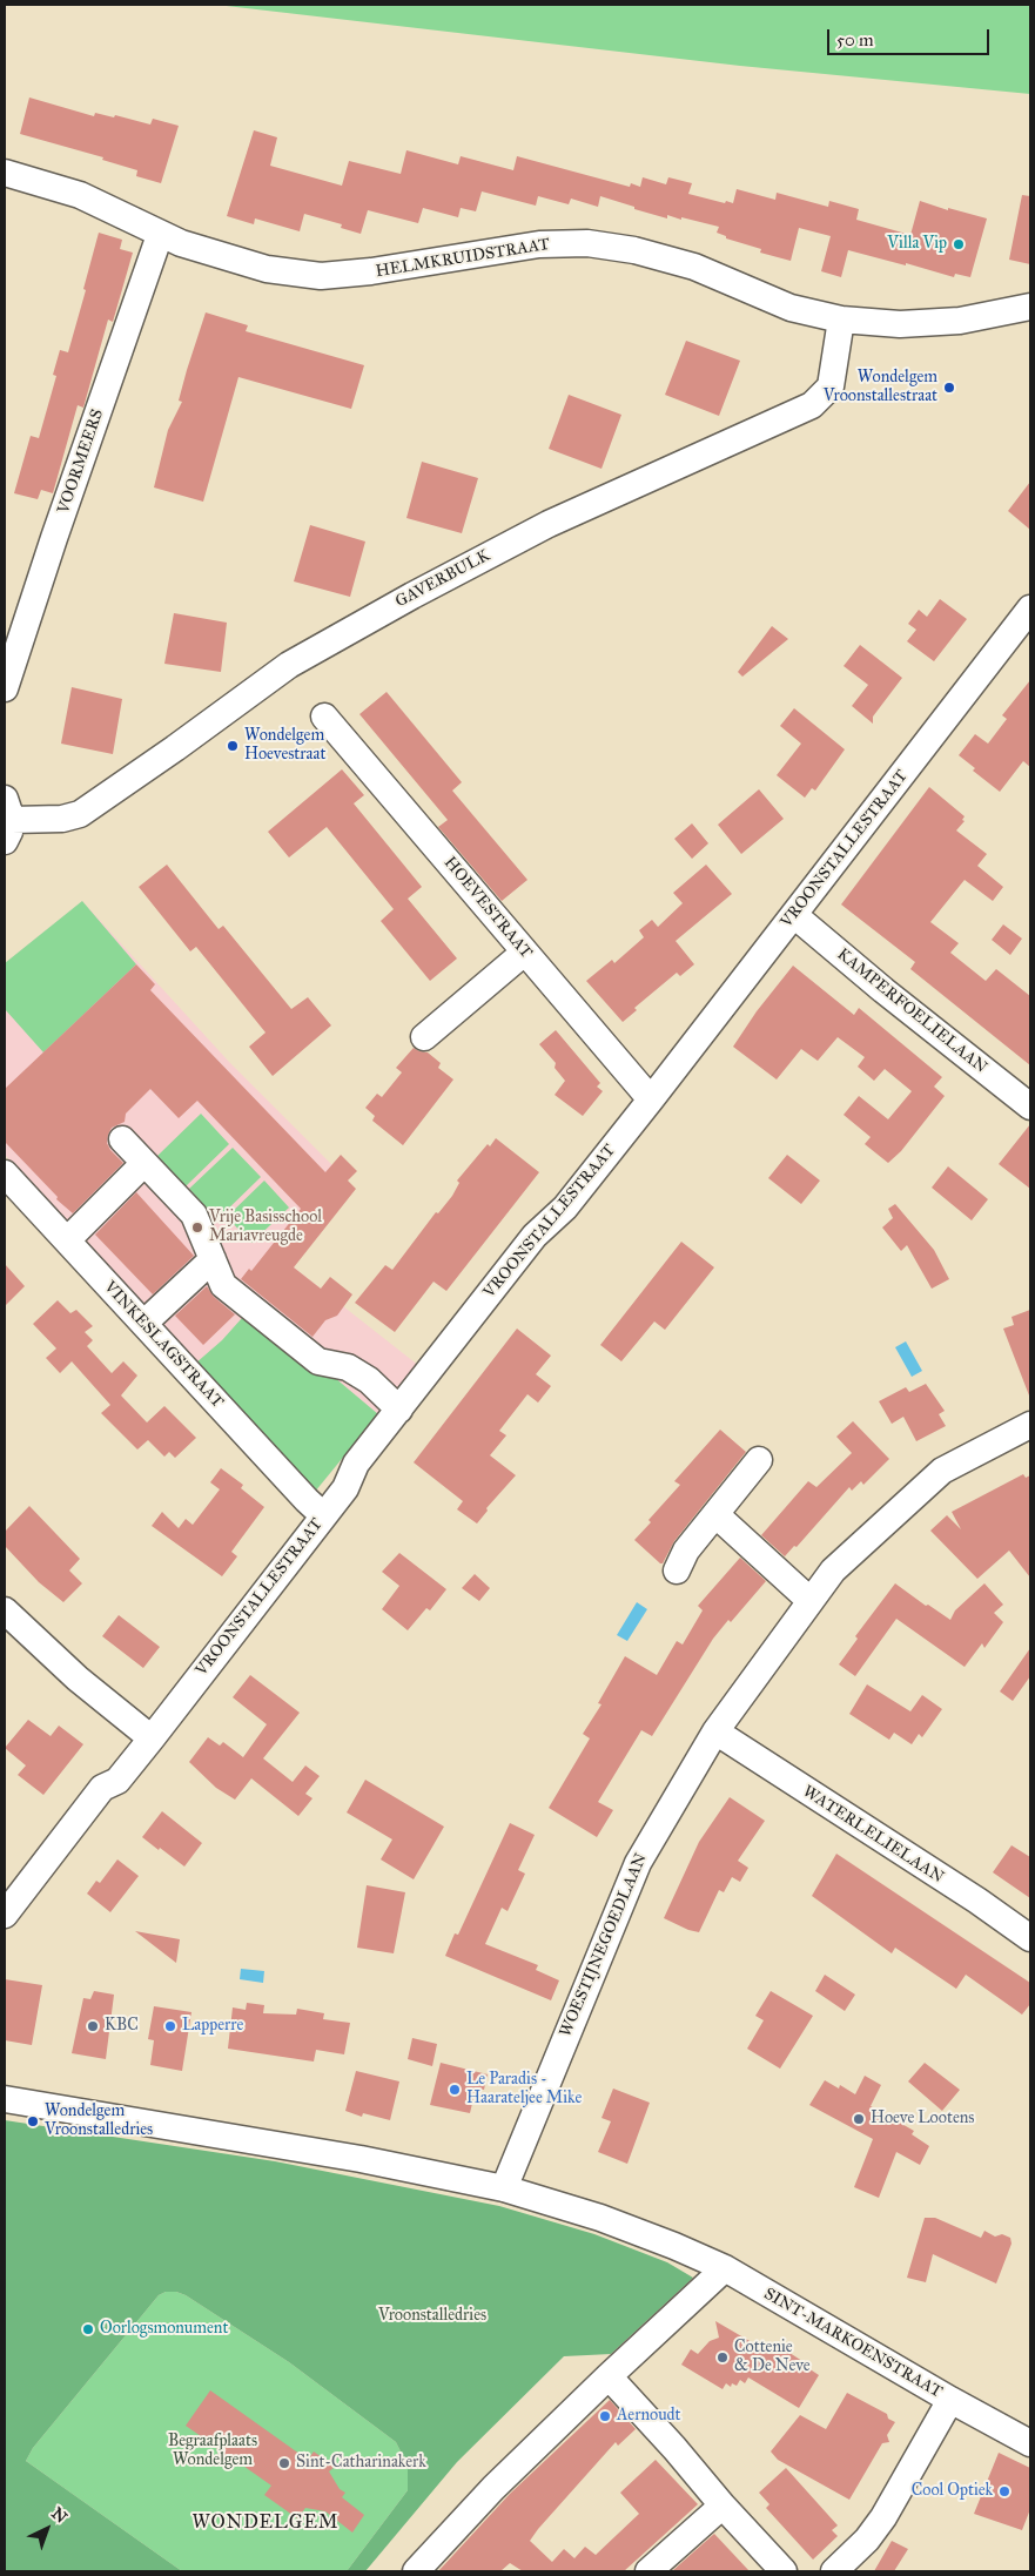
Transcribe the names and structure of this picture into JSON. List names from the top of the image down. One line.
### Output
{"streets":{"street":["HELMKRUIDSTRAAT","VOORMEERS","GAVERBULK","VROONSTALLESTRAAT","HOEVESTRAAT","KAMPERFOELIELAAN","VINKESLAGSTRAAT","WATERLELIELAAN","WOESTIJNEGOEDLAAN","SINT-MARKOENSTRAAT"]},"crossings":[["HELMKRUIDSTRAAT","VOORMEERS"],["HELMKRUIDSTRAAT","GAVERBULK"],["VROONSTALLESTRAAT","HOEVESTRAAT"],["VROONSTALLESTRAAT","KAMPERFOELIELAAN"],["VROONSTALLESTRAAT","VINKESLAGSTRAAT"],["WATERLELIELAAN","WOESTIJNEGOEDLAAN"],["WOESTIJNEGOEDLAAN","SINT-MARKOENSTRAAT"]],"districts":["WONDELGEM"],"parks":["Vroonstalledries","Begraafplaats Wondelgem"],"places":["Villa Vip","Wondelgem Vroonstallestraat","Wondelgem Hoevestraat","Vrije Basisschool Mariavreugde","KBC","Lapperre","Le Paradis - Haarateljee Mike","Hoeve Lootens","Wondelgem Vroonstalledries","Oorlogsmonument","Cottenie & De Neve","Aernoudt","Sint-Catharinakerk","Cool Optiek"],"scale_bar":"50 m","north":"top right"}
